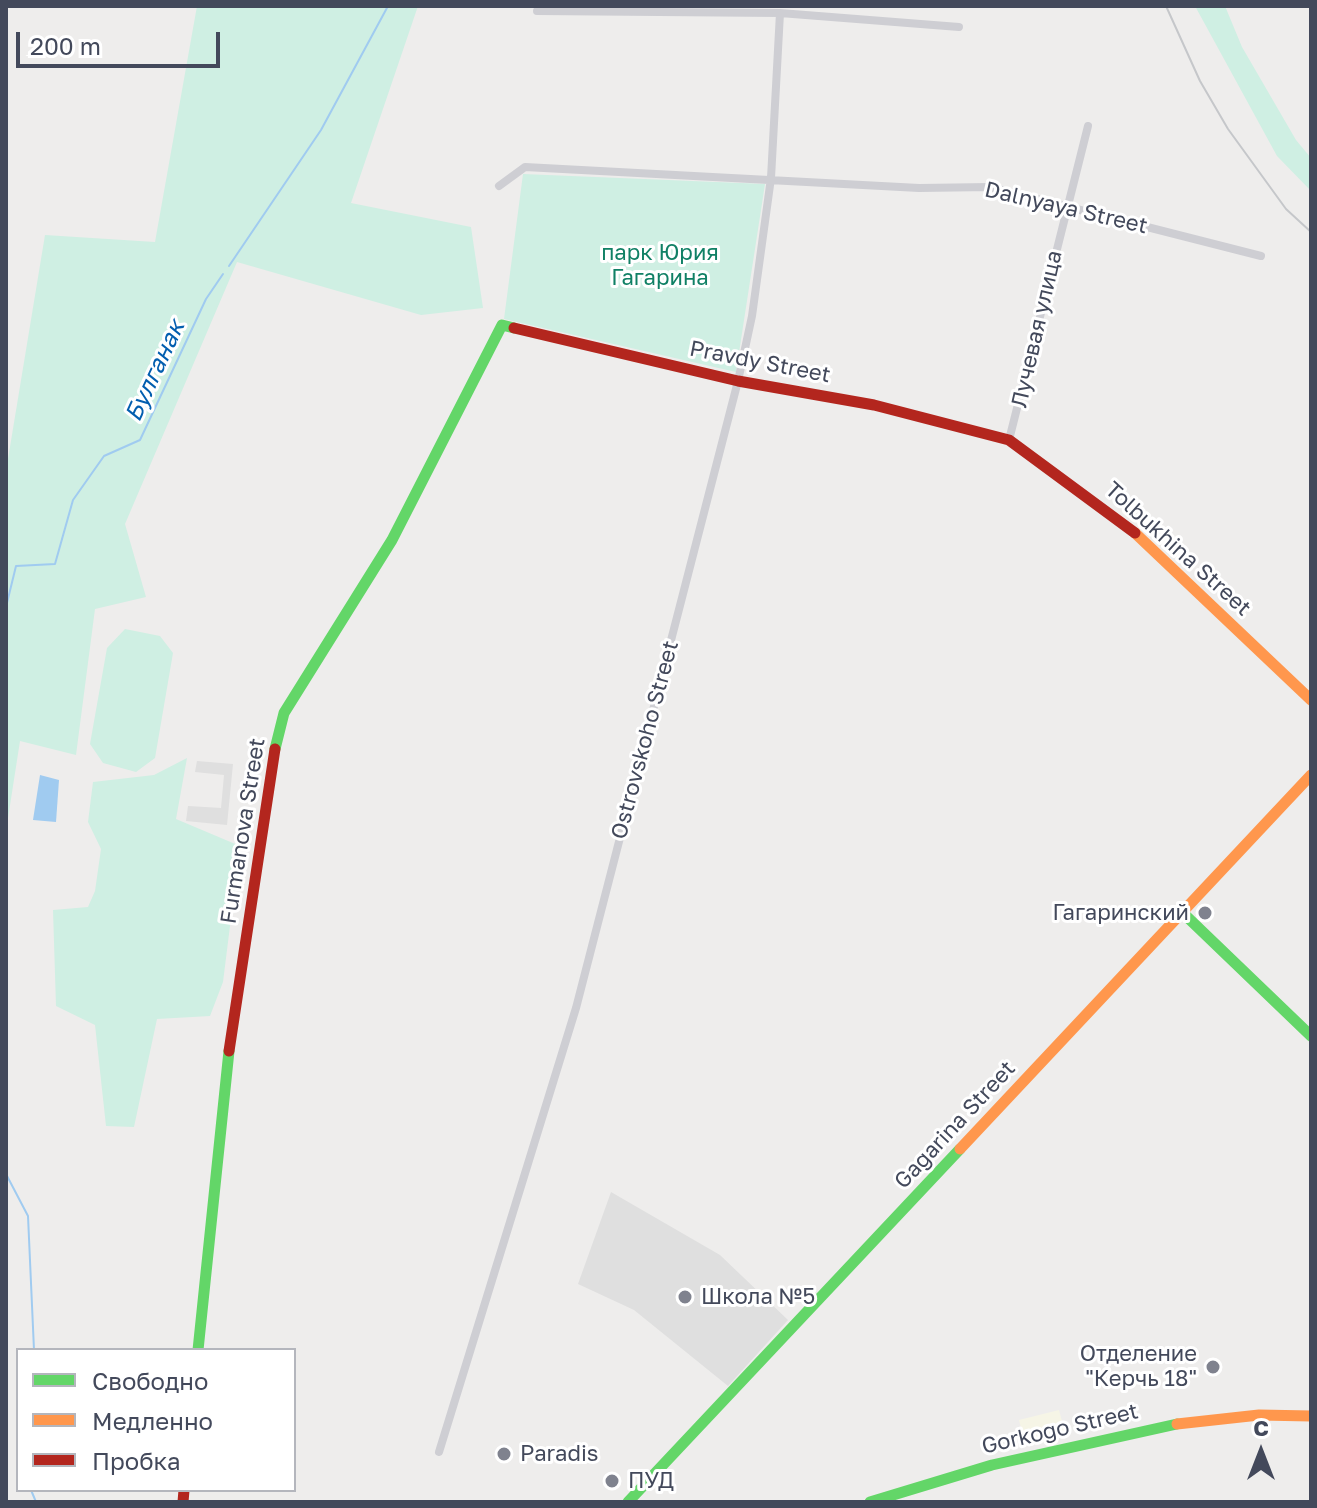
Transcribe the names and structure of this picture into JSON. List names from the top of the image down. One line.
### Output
{"streets":{"main road":["Pravdy Street","Tolbukhina Street","Furmanova Street","Gagarina Street","Gorkogo Street"],"street":["Dalnyaya Street","Лучевая улица","Ostrovskoho Street"]},"crossings":[["Dalnyaya Street","Лучевая улица"],["Dalnyaya Street","Ostrovskoho Street"],["Лучевая улица","Pravdy Street"],["Лучевая улица","Tolbukhina Street"],["Pravdy Street","Tolbukhina Street"],["Pravdy Street","Ostrovskoho Street"],["Pravdy Street","Furmanova Street"]],"water":["Булганак"],"parks":["парк Юрия Гагарина"],"places":["Гагаринский","Школа №5","Отделение \"Керчь 18\"","Paradis","ПУД"],"legend":["Свободно","Медленно","Пробка"],"scale_bar":"200 m","north":"top"}
